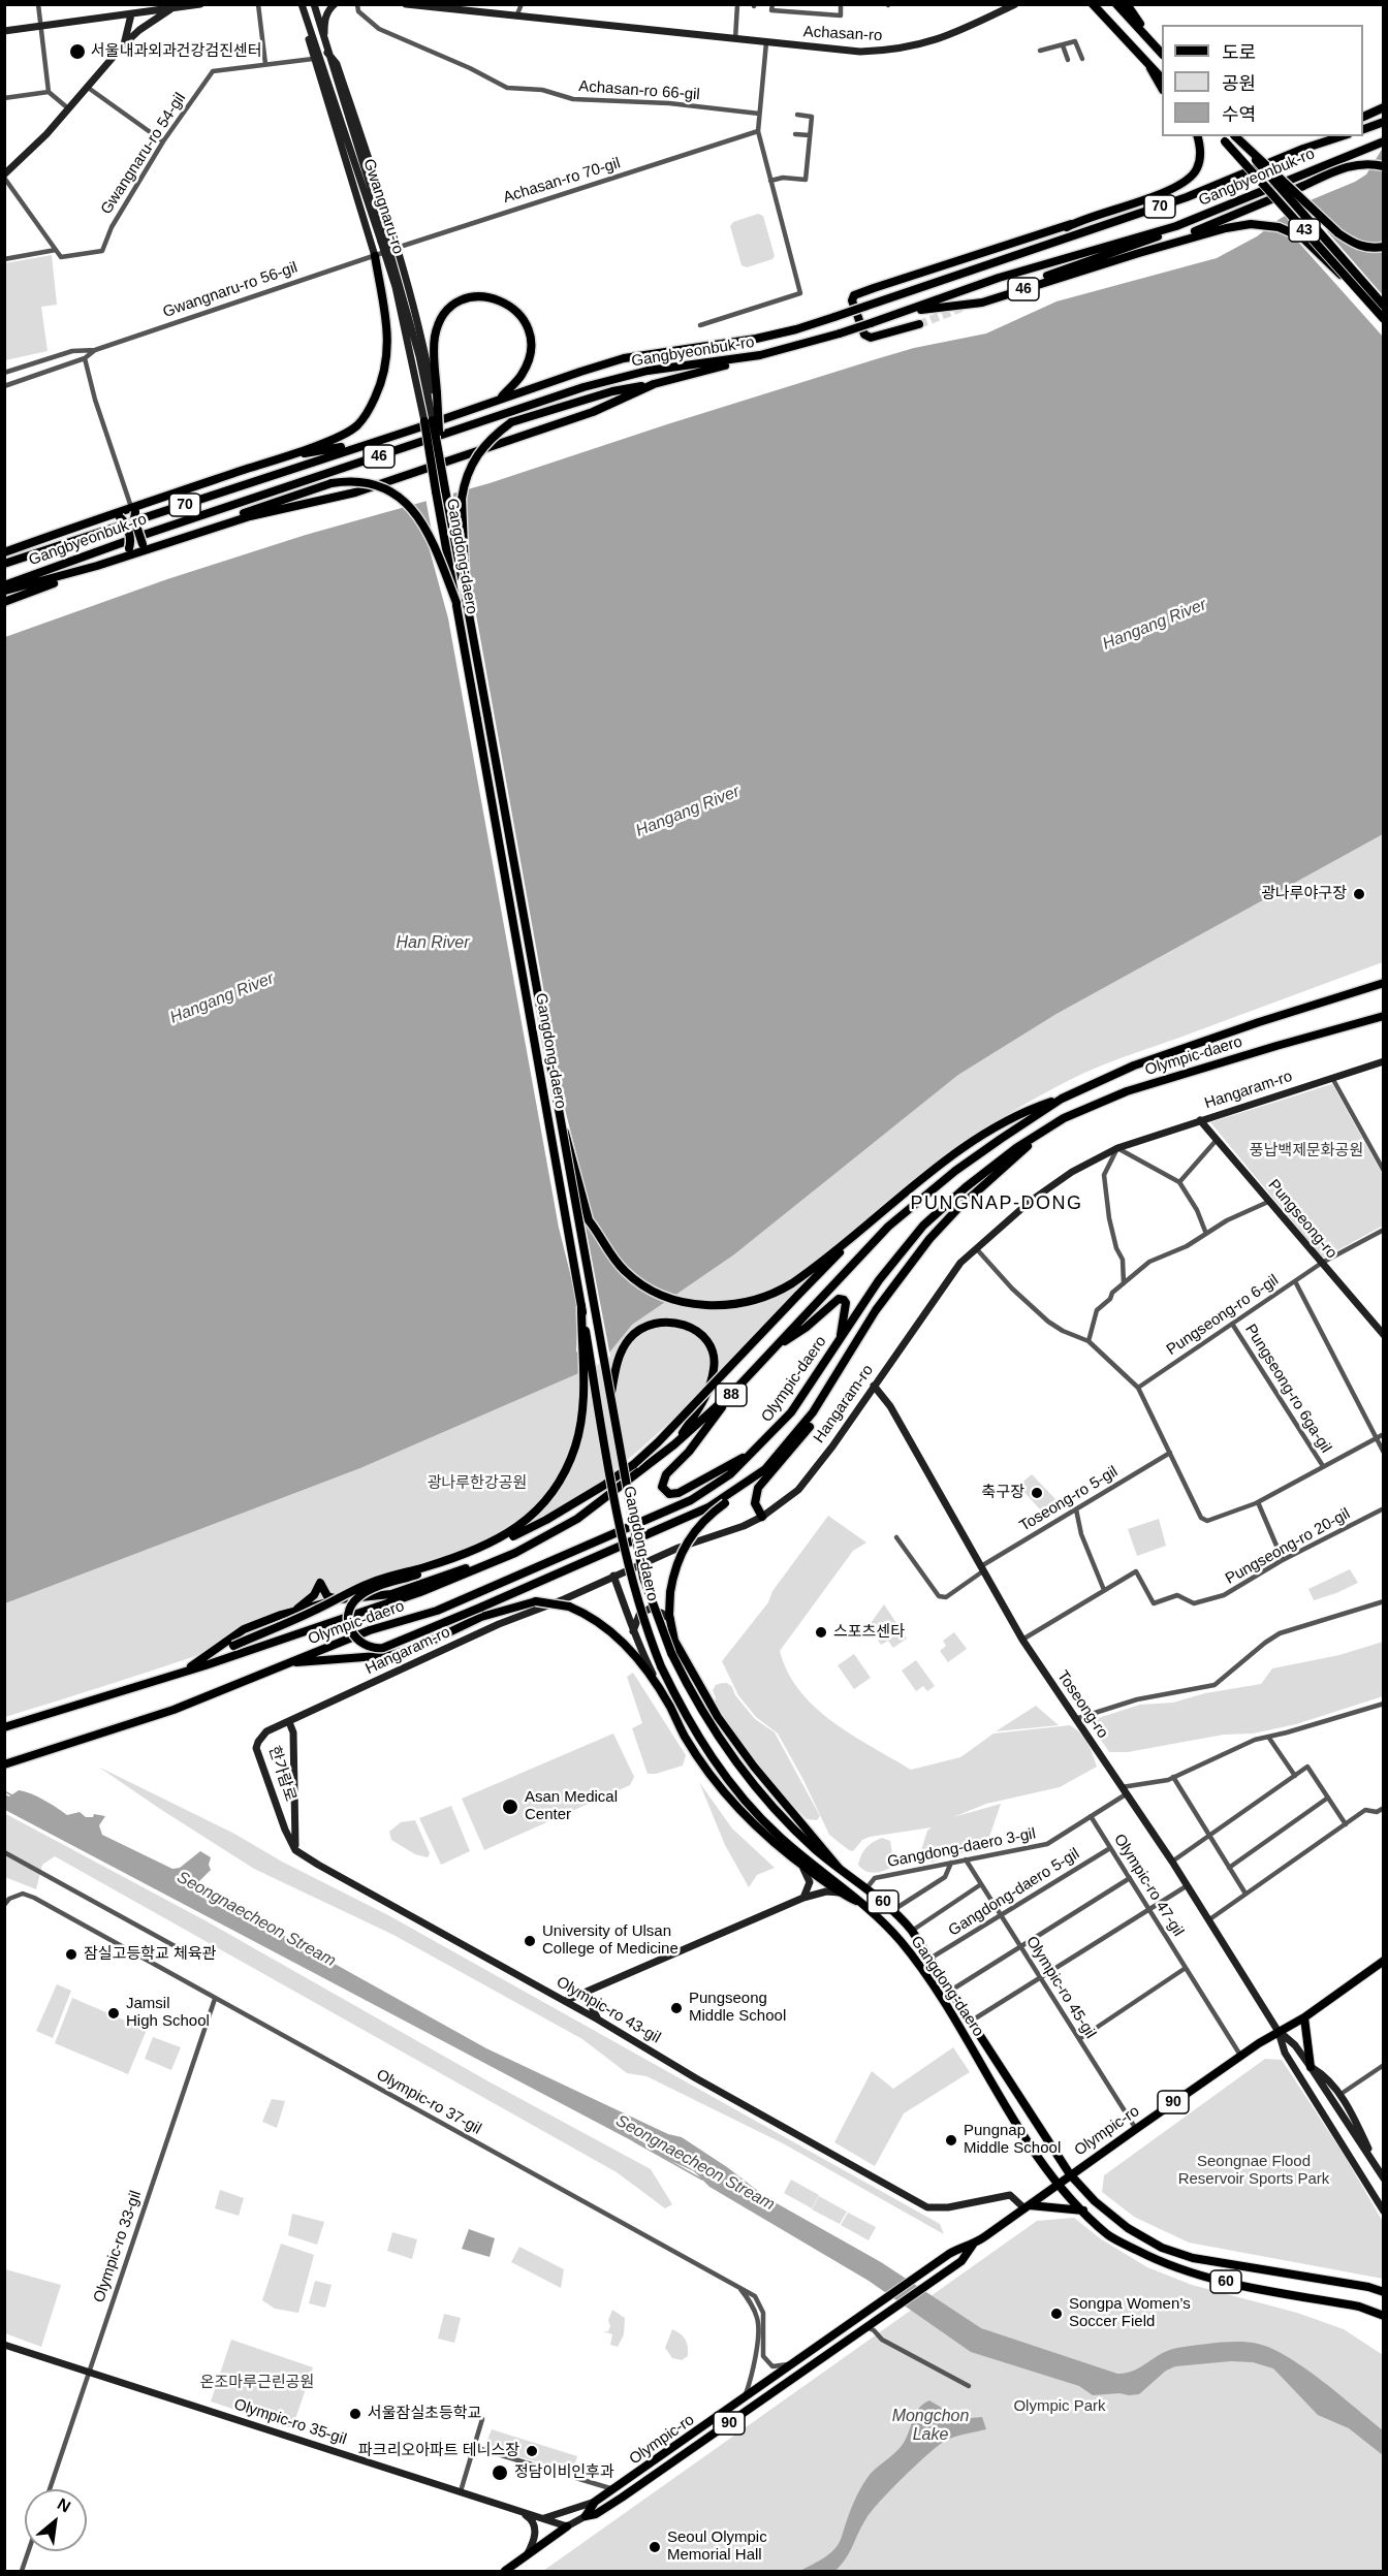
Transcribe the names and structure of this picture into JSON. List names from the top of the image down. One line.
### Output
{"streets":{"highway":["Gangbyeonbuk-ro","70","46","Olympic-daero","88"],"main road":["43","Gangdong-daero","60","90","Olympic-ro"],"street":["Achasan-ro","Achasan-ro 66-gil","Gwangnaru-ro 54-gil","Achasan-ro 70-gil","Gwangnaru-ro","Gwangnaru-ro 56-gil","Hangaram-ro","Pungseong-ro","Pungseong-ro 6-gil","Pungseong-ro 6ga-gil","Toseong-ro 5-gil","Pungseong-ro 20-gil","Toseong-ro","한가람로","Gangdong-daero 3-gil","Olympic-ro 47-gil","Gangdong-daero 5-gil","Olympic-ro 45-gil","Olympic-ro 43-gil","Olympic-ro 37-gil","Olympic-ro 33-gil","Olympic-ro 35-gil"]},"crossings":[["Gangbyeonbuk-ro","46"],["Achasan-ro 70-gil","Gwangnaru-ro 56-gil"],["Gwangnaru-ro","Gangdong-daero"],["Gangdong-daero","Gangdong-daero 3-gil"],["Gangdong-daero","Gangdong-daero 5-gil"],["Gangdong-daero","Olympic-ro 45-gil"],["Gangdong-daero","Olympic-ro"],["Hangaram-ro","Pungseong-ro"],["Hangaram-ro","Toseong-ro"],["Hangaram-ro","한가람로"],["Pungseong-ro","Pungseong-ro 6-gil"],["Pungseong-ro 6-gil","Pungseong-ro 6ga-gil"],["Toseong-ro 5-gil","Toseong-ro"],["Pungseong-ro 20-gil","Toseong-ro"],["Toseong-ro","Gangdong-daero 3-gil"],["Toseong-ro","Olympic-ro"],["한가람로","Olympic-ro 43-gil"],["Gangdong-daero 3-gil","Olympic-ro 47-gil"],["Gangdong-daero 3-gil","Olympic-ro 45-gil"],["Olympic-ro 47-gil","Gangdong-daero 5-gil"],["Olympic-ro 47-gil","Olympic-ro"],["Gangdong-daero 5-gil","Olympic-ro 45-gil"],["Olympic-ro 45-gil","Olympic-ro"],["Olympic-ro 43-gil","Olympic-ro"],["Olympic-ro 37-gil","Olympic-ro"],["Olympic-ro 37-gil","Olympic-ro 33-gil"],["Olympic-ro","Olympic-ro 35-gil"],["Olympic-ro 33-gil","Olympic-ro 35-gil"]],"districts":["PUNGNAP-DONG"],"water":["Hangang River","Han River","Seongnaecheon Stream","Mongchon Lake"],"parks":["풍납백제문화공원","광나루한강공원","Seongnae Flood Reservoir Sports Park","온조마루근린공원","Olympic Park"],"places":["서울내과외과건강검진센터","광나루야구장","축구장","스포츠센타","Asan Medical Center","University of Ulsan College of Medicine","잠실고등학교 체육관","Pungseong Middle School","Jamsil High School","Pungnap Middle School","Songpa Women’s Soccer Field","서울잠실초등학교","파크리오아파트 테니스장","정담이비인후과","Seoul Olympic Memorial Hall"],"legend":["도로","공원","수역"],"north":"top right"}
